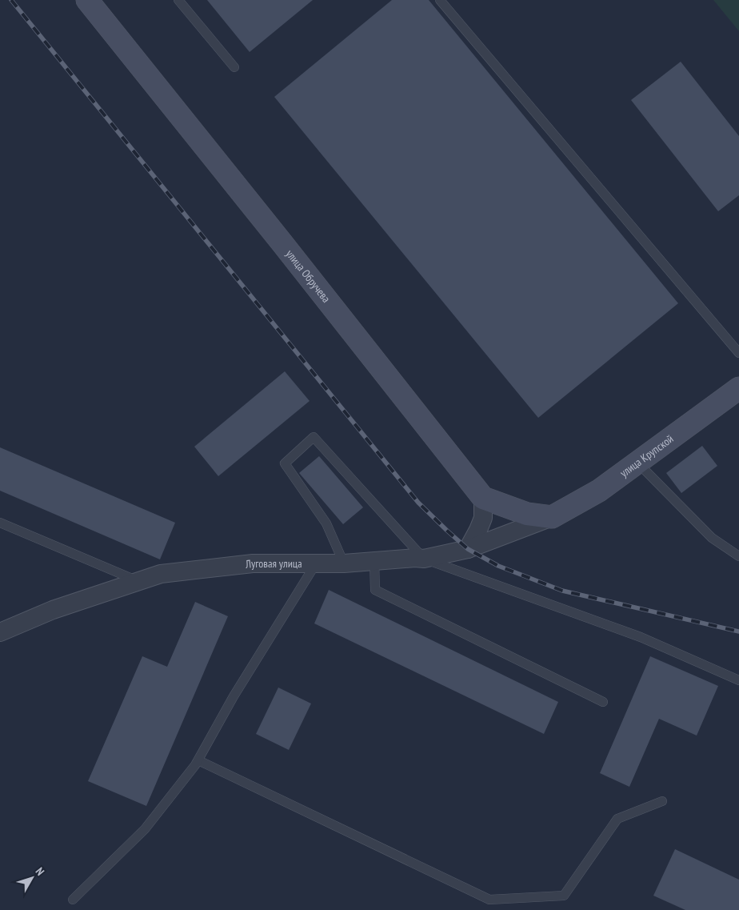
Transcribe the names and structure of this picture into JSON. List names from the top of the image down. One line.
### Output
{"streets":{"main road":["улица Обручева","улица Крупской"],"street":["Луговая улица"]},"crossings":[["улица Крупской","Луговая улица"]],"north":"top right"}
